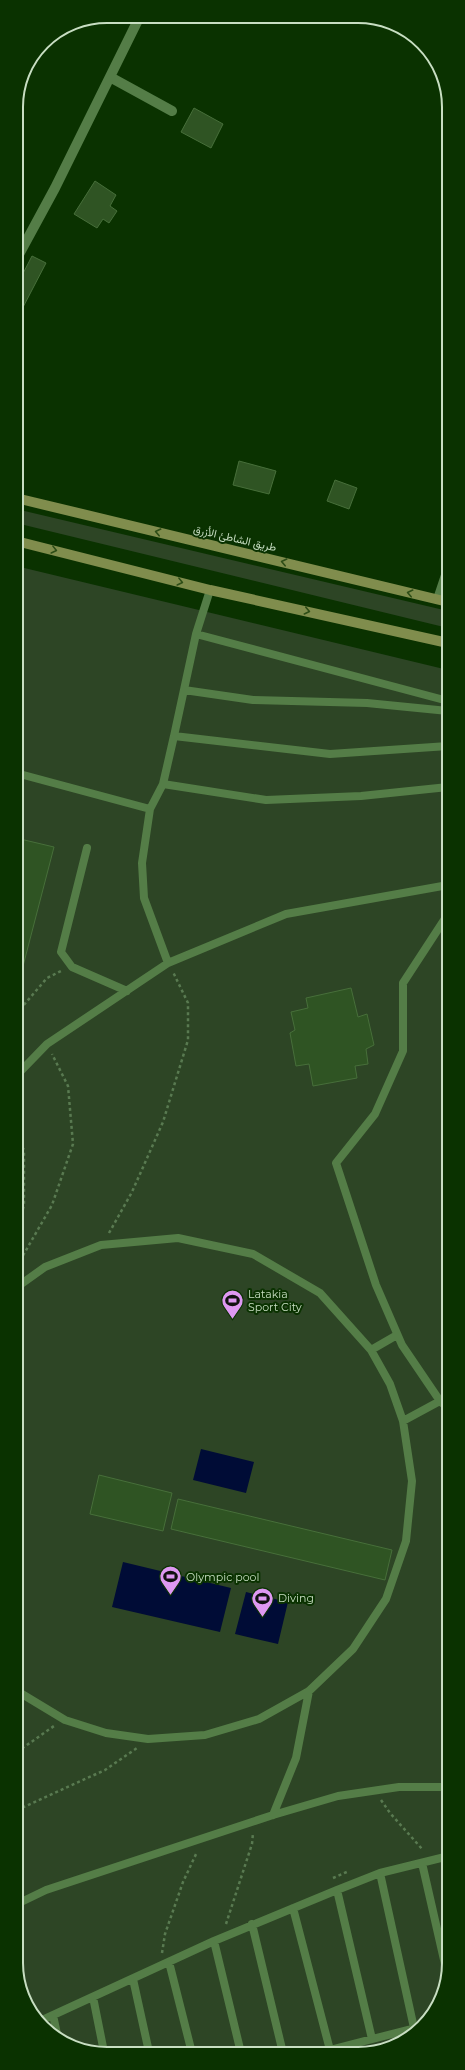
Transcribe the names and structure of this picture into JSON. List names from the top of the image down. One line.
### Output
{"streets":{"main road":["طريق الشاطئ الأزرق"]},"places":{"sports":["Latakia Sport City","Olympic pool","Diving"]}}
